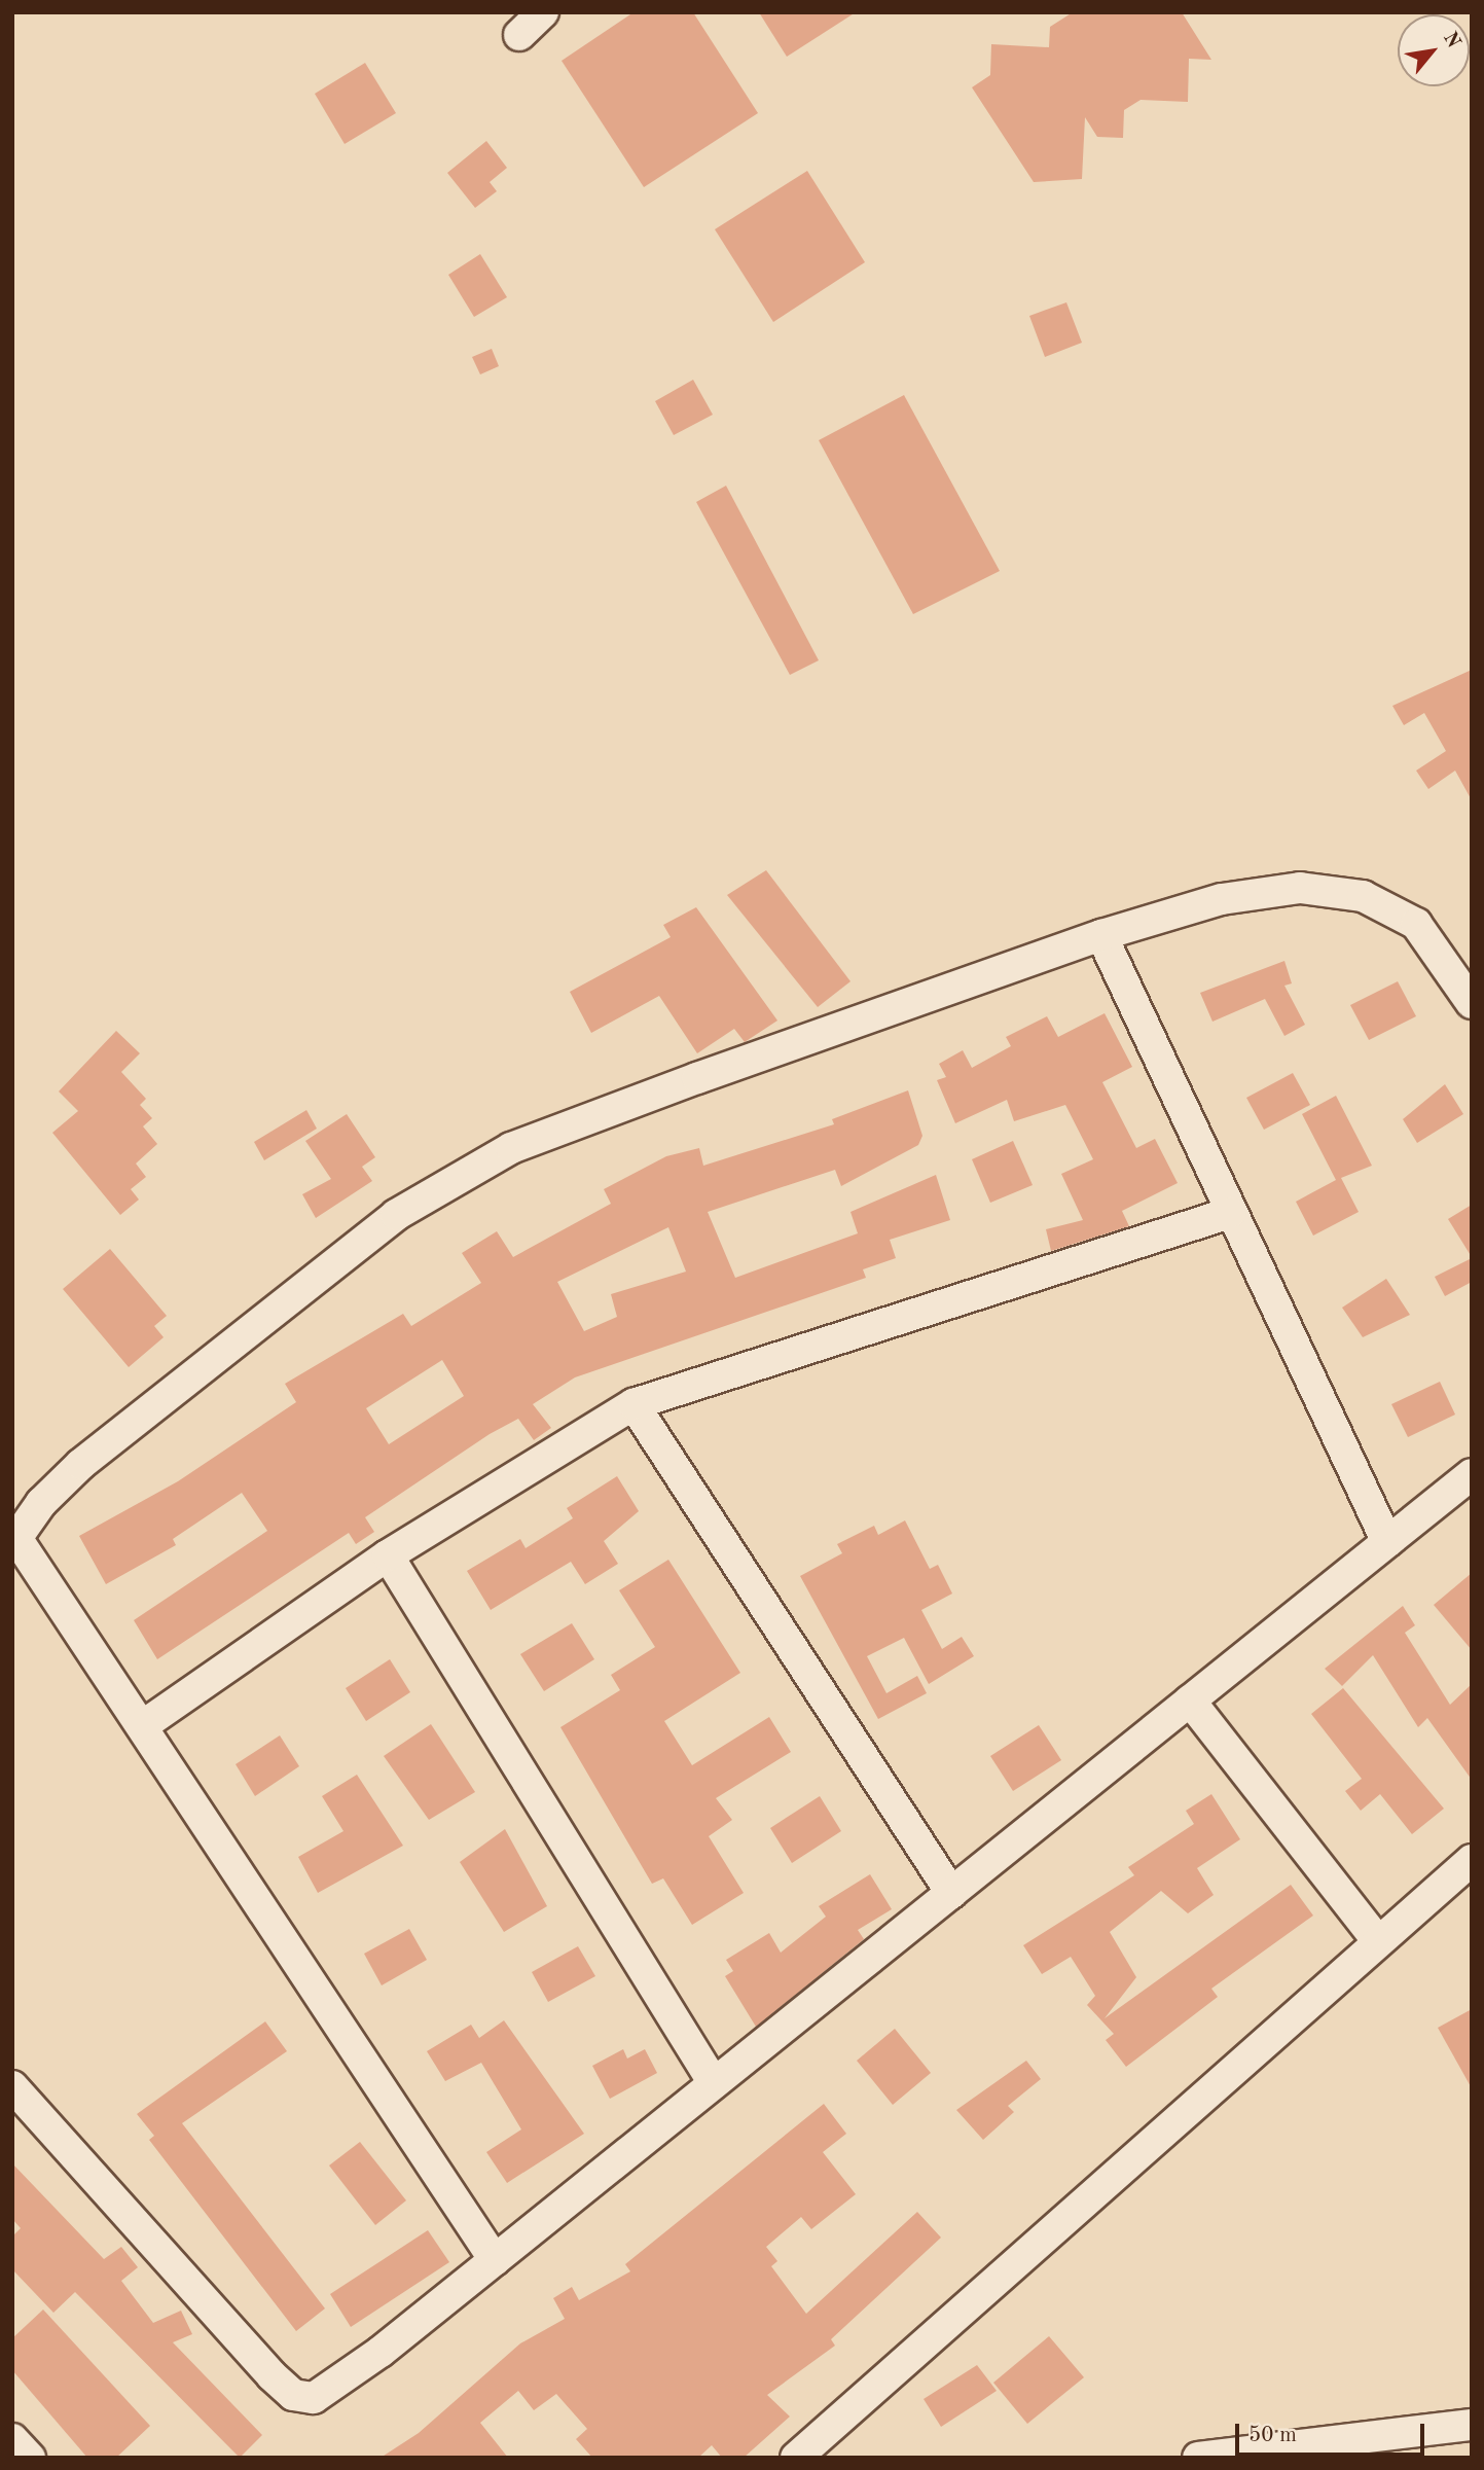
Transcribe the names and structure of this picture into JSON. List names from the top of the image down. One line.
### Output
{"scale_bar":"50 m","north":"top right"}
